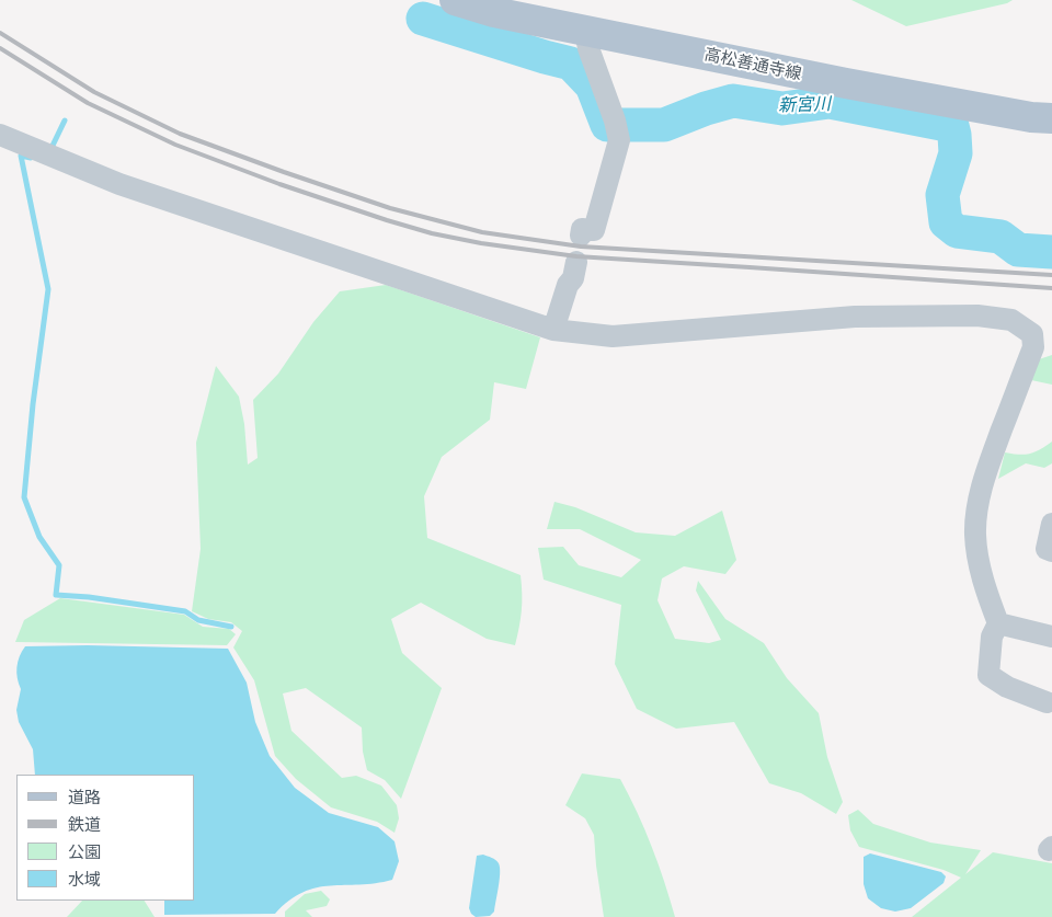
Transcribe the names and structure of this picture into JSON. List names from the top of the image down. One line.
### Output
{"streets":{"main road":["高松善通寺線"]},"water":["新宮川"],"legend":["道路","鉄道","公園","水域"]}
